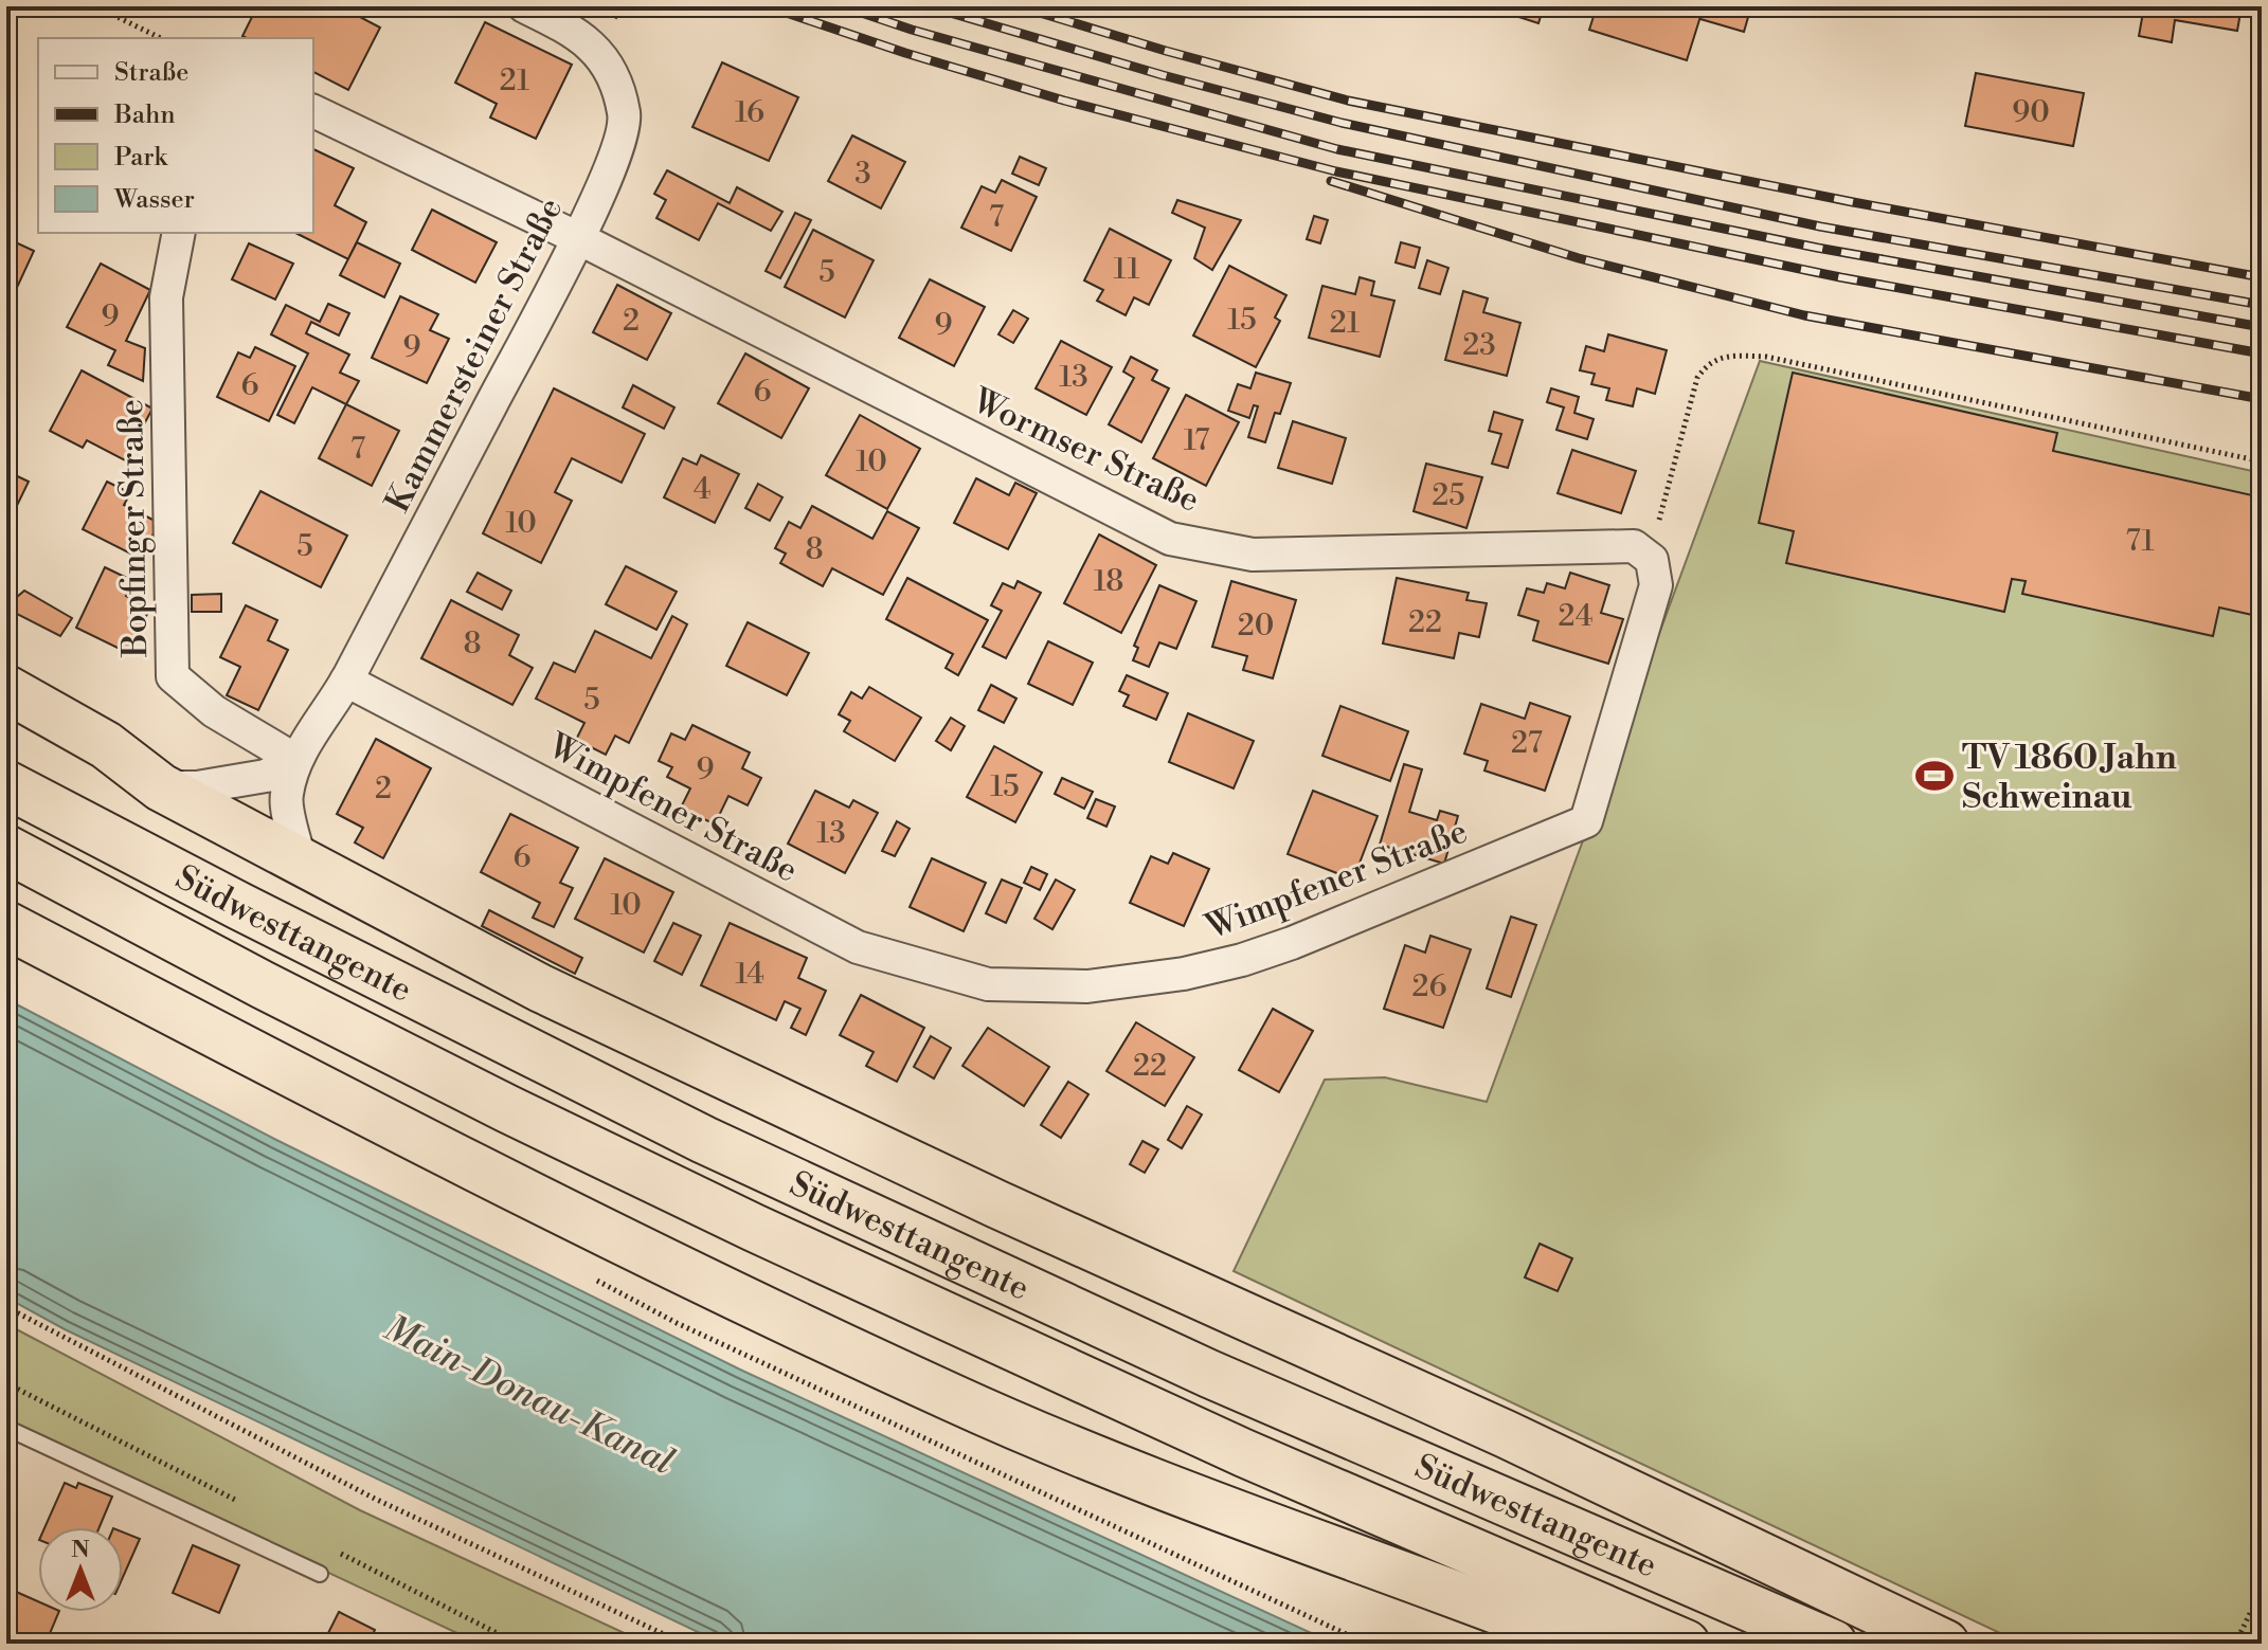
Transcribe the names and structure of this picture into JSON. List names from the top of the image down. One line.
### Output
{"streets":{"highway":["Südwesttangente"],"street":["Kammersteiner Straße","Wormser Straße","Bopfinger Straße","Wimpfener Straße"]},"crossings":[["Kammersteiner Straße","Wormser Straße"],["Kammersteiner Straße","Bopfinger Straße"],["Kammersteiner Straße","Wimpfener Straße"],["Wormser Straße","Wimpfener Straße"]],"water":["Main-Donau-Kanal"],"places":{"sports":["TV 1860 Jahn Schweinau"]},"house_numbers":["21","16","90","3","7","11","5","9","15","2","21","9","23","9","13","6","6","17","7","10","4","25","10","71","5","8","18","24","22","20","8","5","27","9","15","2","13","6","10","14","26","22"],"legend":["Straße","Bahn","Park","Wasser"],"north":"top"}
